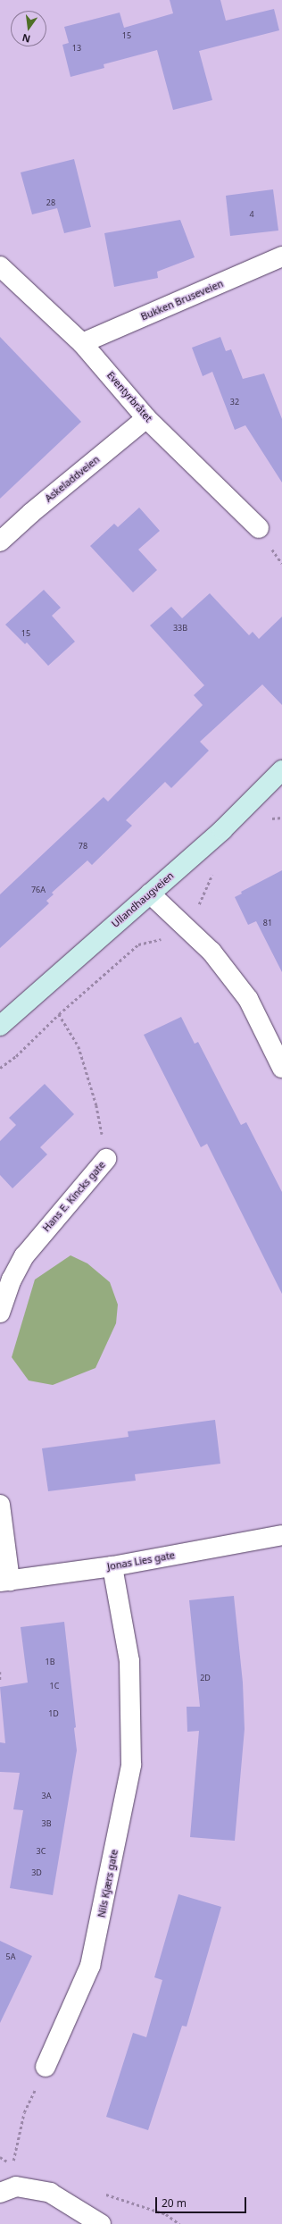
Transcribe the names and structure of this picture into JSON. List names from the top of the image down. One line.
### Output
{"streets":{"main road":["Ullandhaugveien"],"street":["Bukken Bruseveien","Eventyrbråtet","Askeladdveien","Hans E. Kincks gate","Jonas Lies gate","Nils Kjærs gate"]},"crossings":[["Bukken Bruseveien","Eventyrbråtet"],["Eventyrbråtet","Askeladdveien"],["Jonas Lies gate","Nils Kjærs gate"]],"house_numbers":["15","13","28","4","32","33B","15","78","76A","81","1B","2D","1C","1D","3A","3B","3C","3D","5A"],"scale_bar":"20 m","north":"bottom"}
